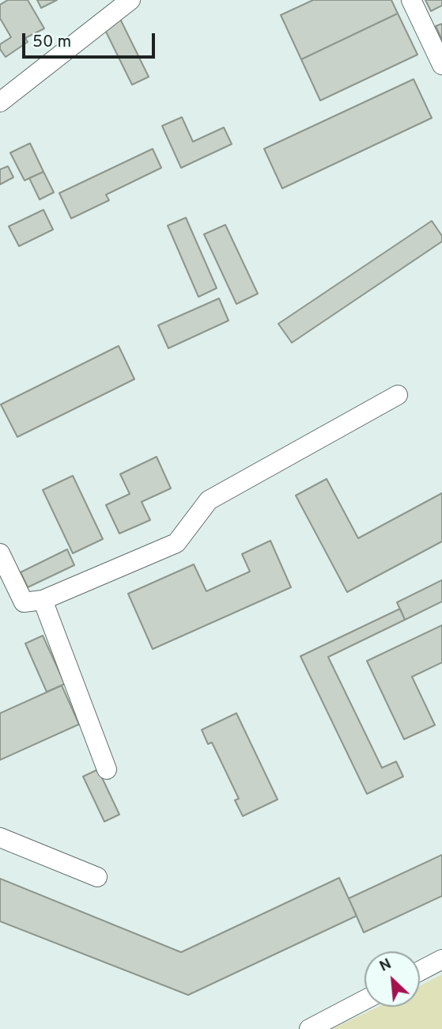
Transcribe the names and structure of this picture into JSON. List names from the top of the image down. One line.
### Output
{"scale_bar":"50 m","north":"top left"}
